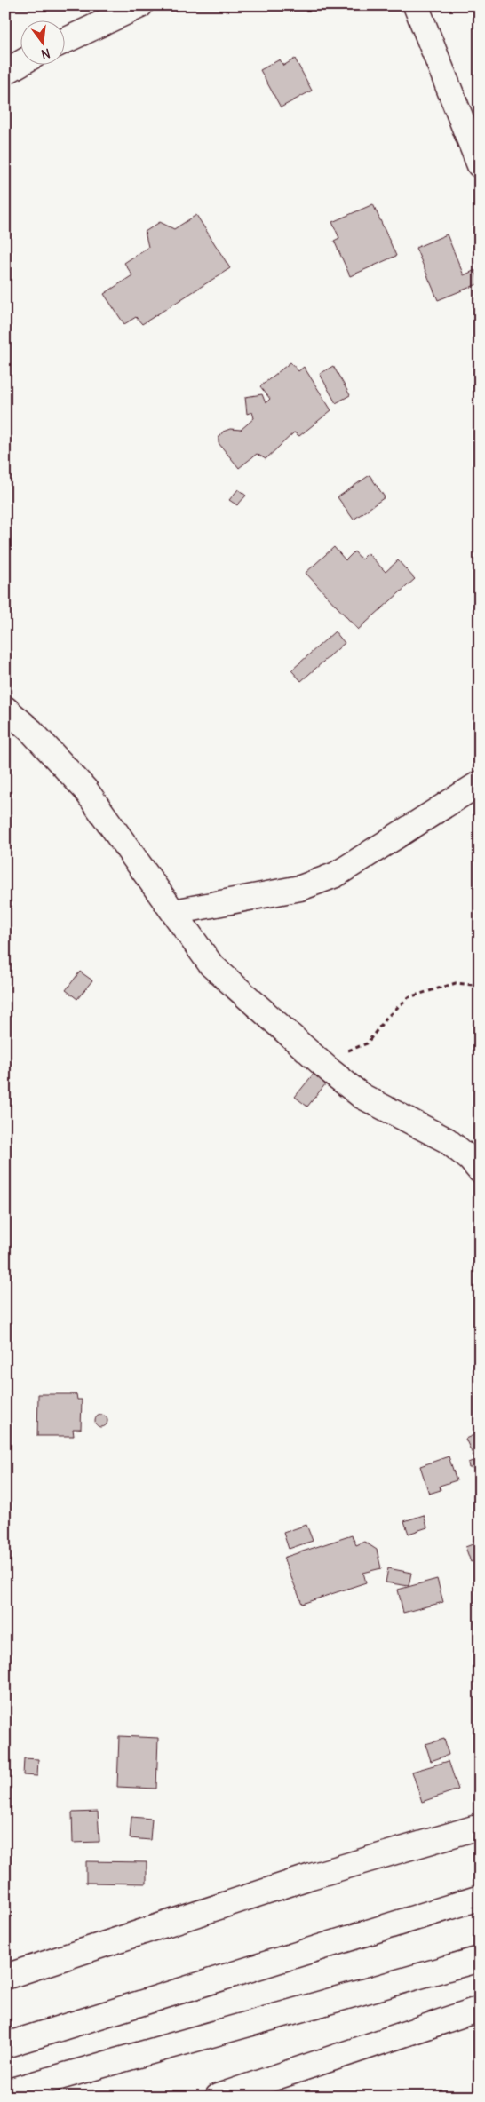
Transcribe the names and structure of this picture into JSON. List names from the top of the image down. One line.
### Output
{"north":"bottom"}
